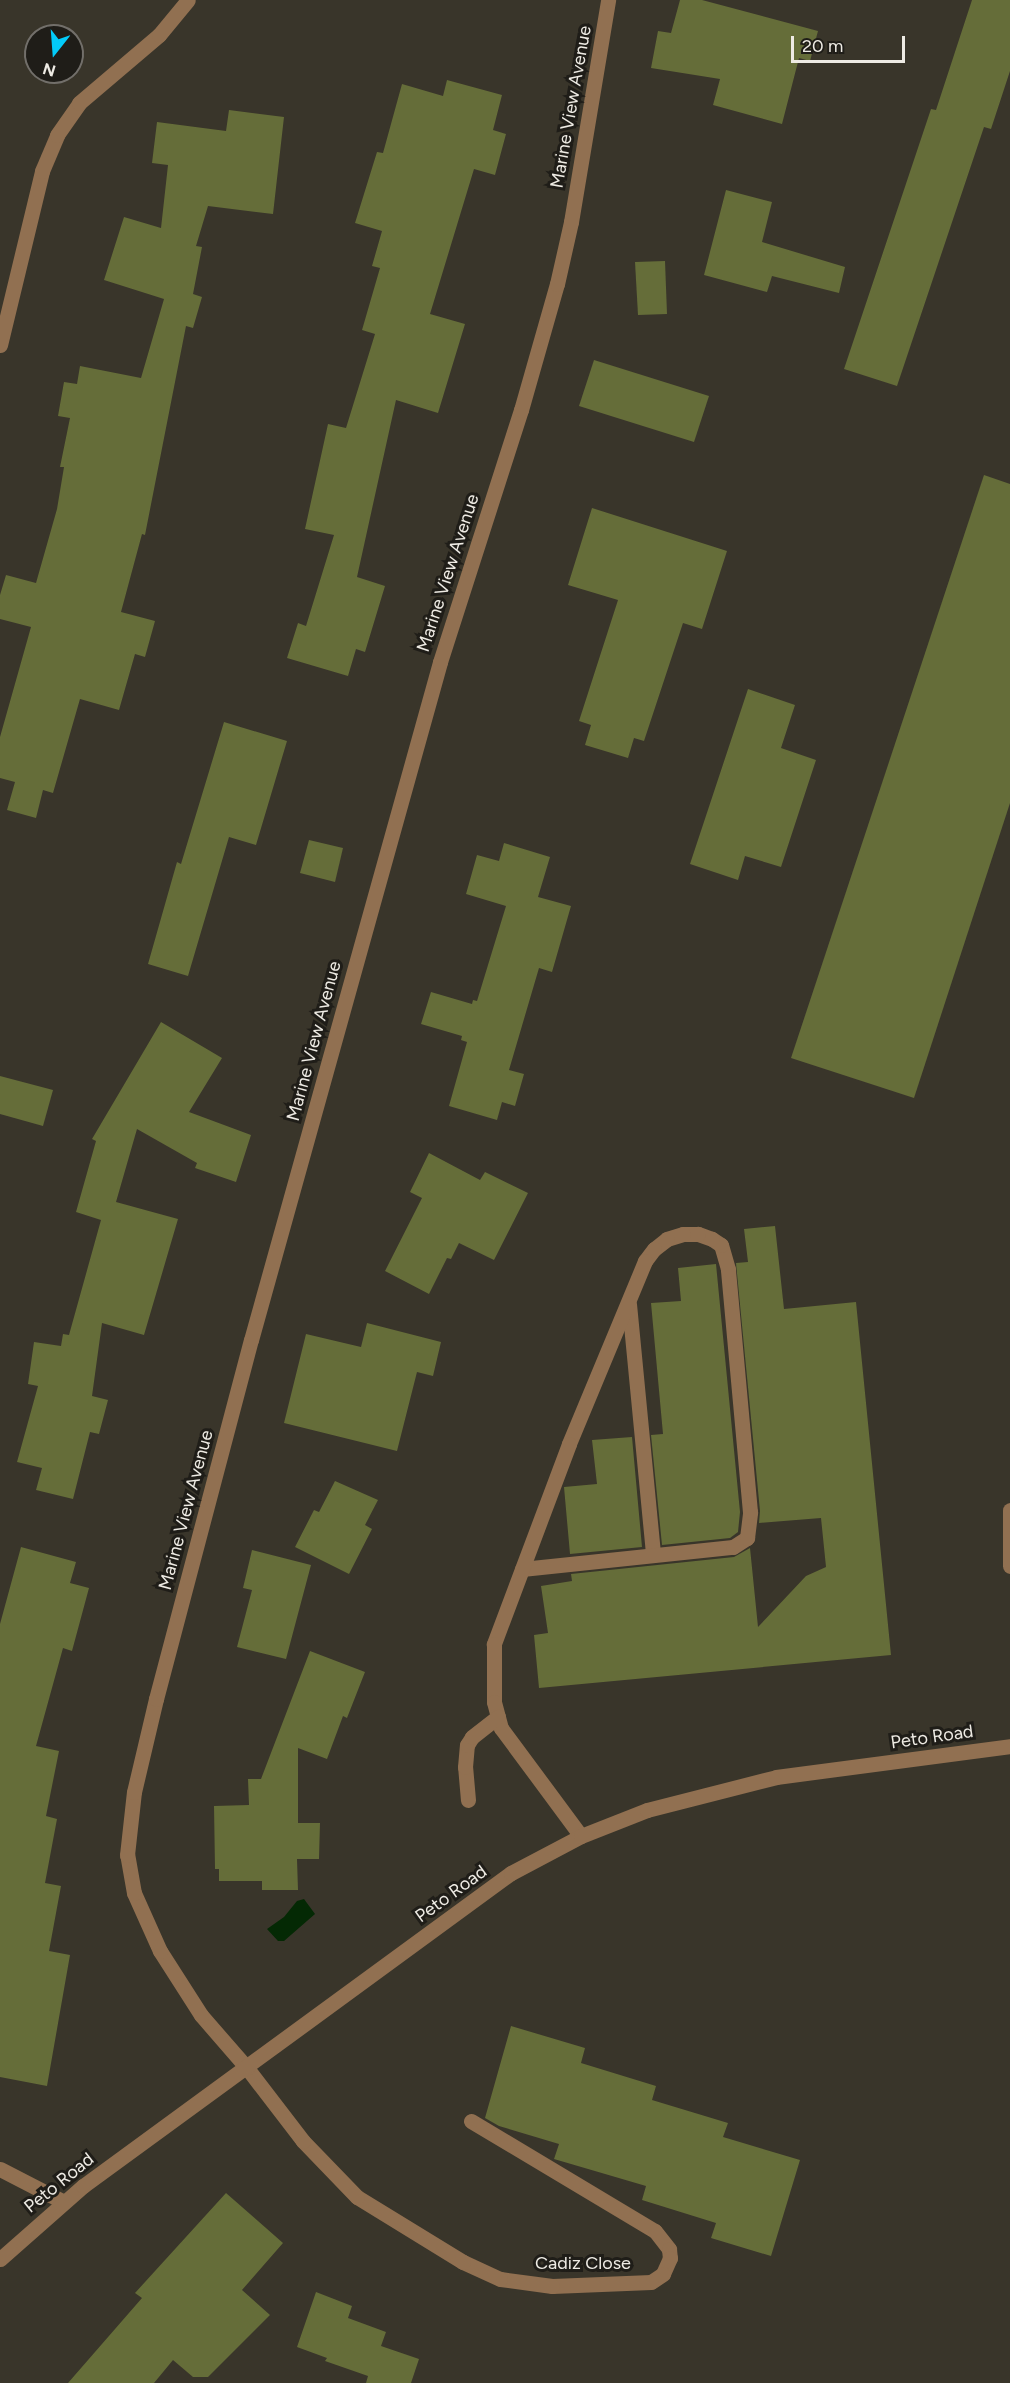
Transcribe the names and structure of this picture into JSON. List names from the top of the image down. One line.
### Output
{"streets":{"street":["Marine View Avenue","Peto Road","Cadiz Close"]},"crossings":[["Marine View Avenue","Peto Road"],["Marine View Avenue","Cadiz Close"],["Peto Road","Cadiz Close"]],"scale_bar":"20 m","north":"bottom"}
